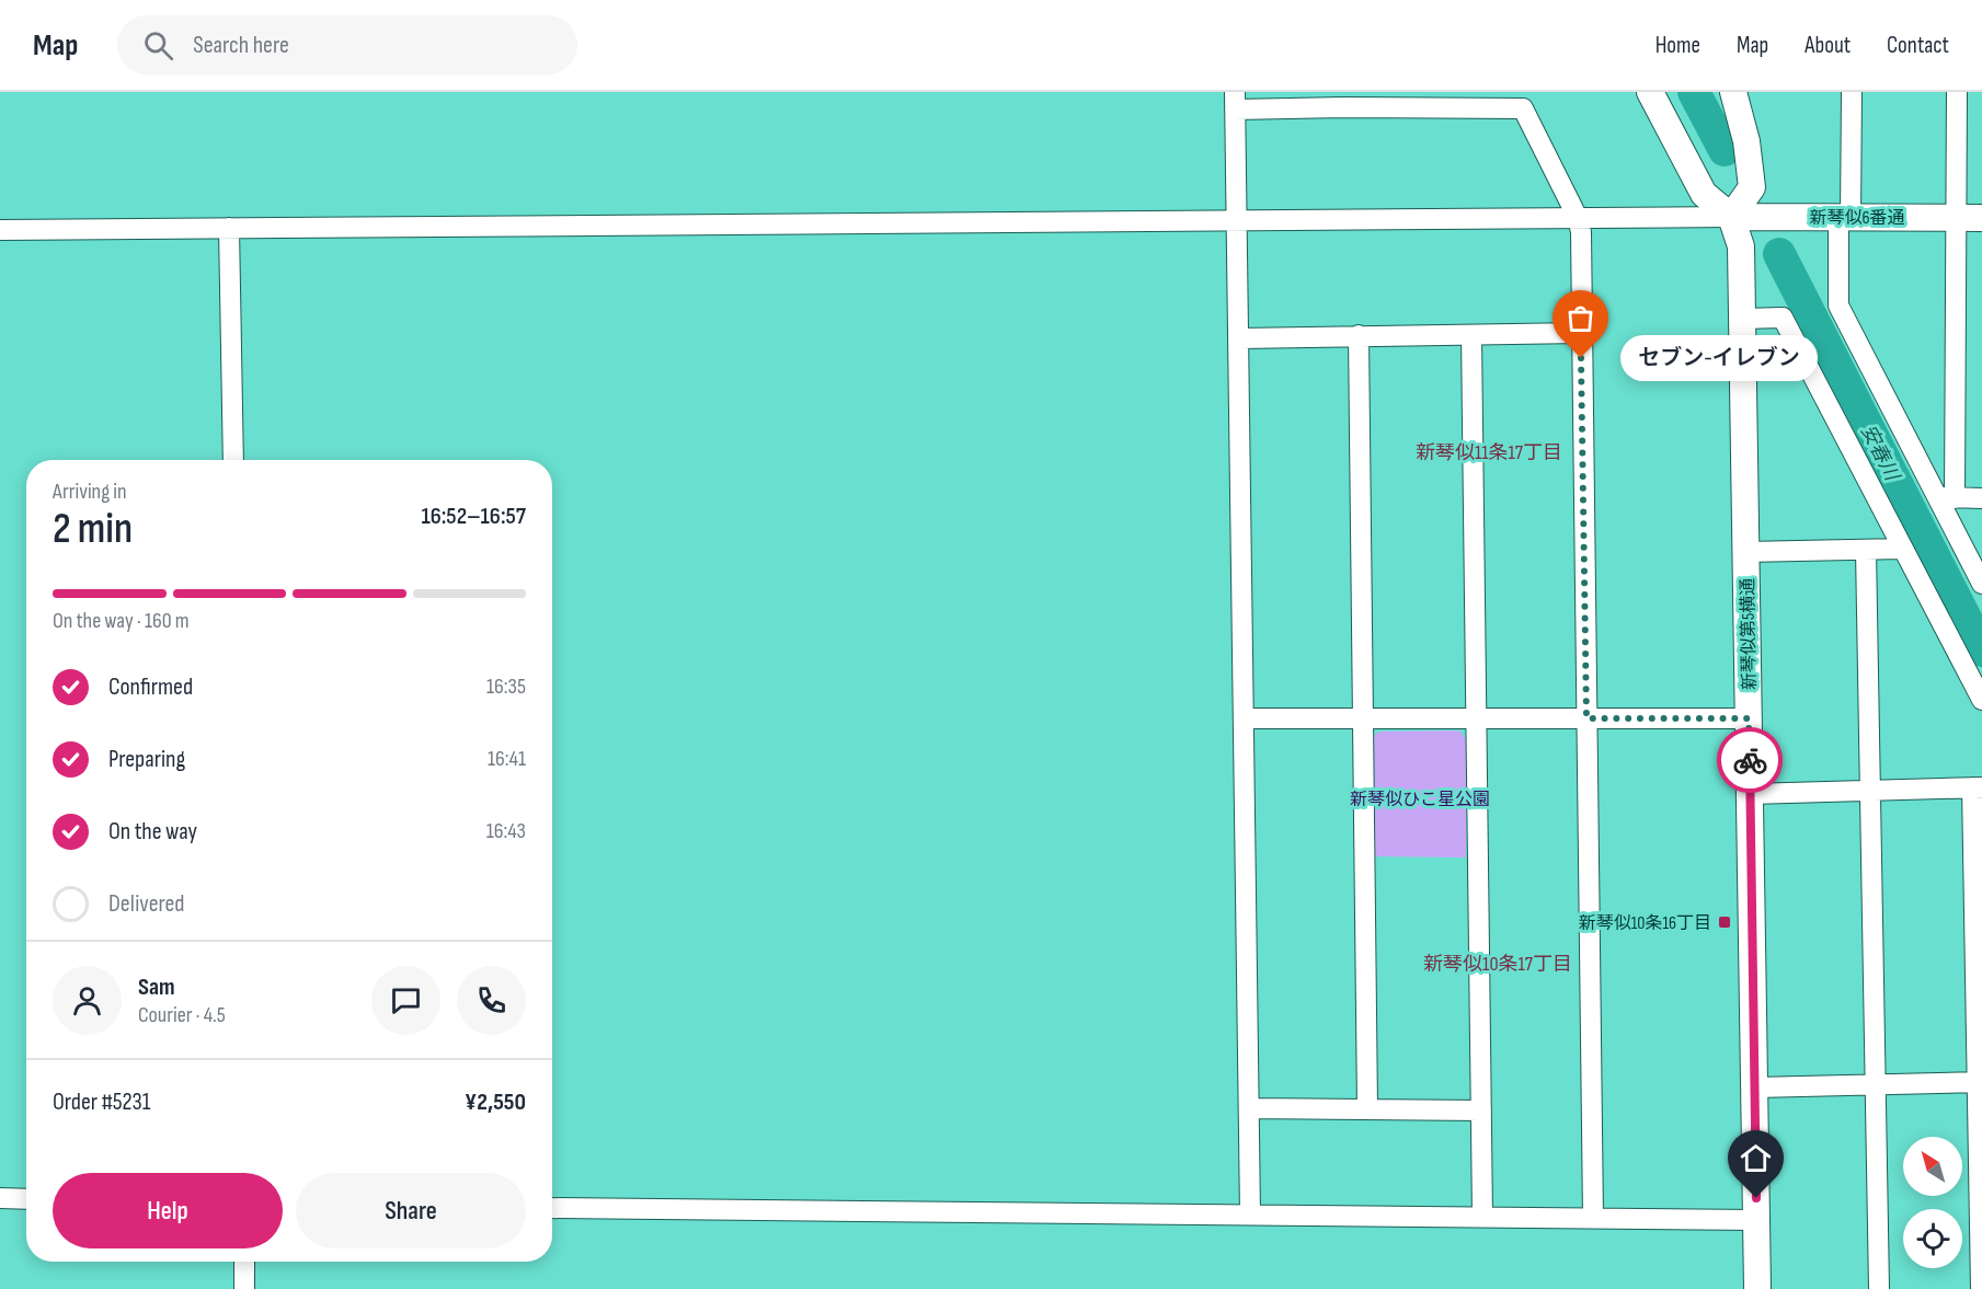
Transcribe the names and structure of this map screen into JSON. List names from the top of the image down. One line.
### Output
{"streets":{"street":["新琴似6番通","新琴似第5横通"]},"crossings":[["新琴似6番通","新琴似第5横通"]],"districts":["新琴似11条17丁目","新琴似10条17丁目"],"water":["安春川"],"parks":["新琴似ひこ星公園"],"places":{"other":["セブン-イレブン"],"transit":["新琴似10条16丁目"]},"north":"top left","page":{"header":"Map","search":"Search here","nav":["Home","Map","About","Contact"],"bubble":"セブン-イレブン","heading":["2 min","Arriving in","16:52–16:57"],"panel":["Sam","Courier · 4.5","Order #5231","¥2,550"],"bar":"On the way · 160 m","list":[["Confirmed","16:35"],["Preparing","16:41"],["On the way","16:43"],"Delivered"],"buttons":["Help","Share"]}}
